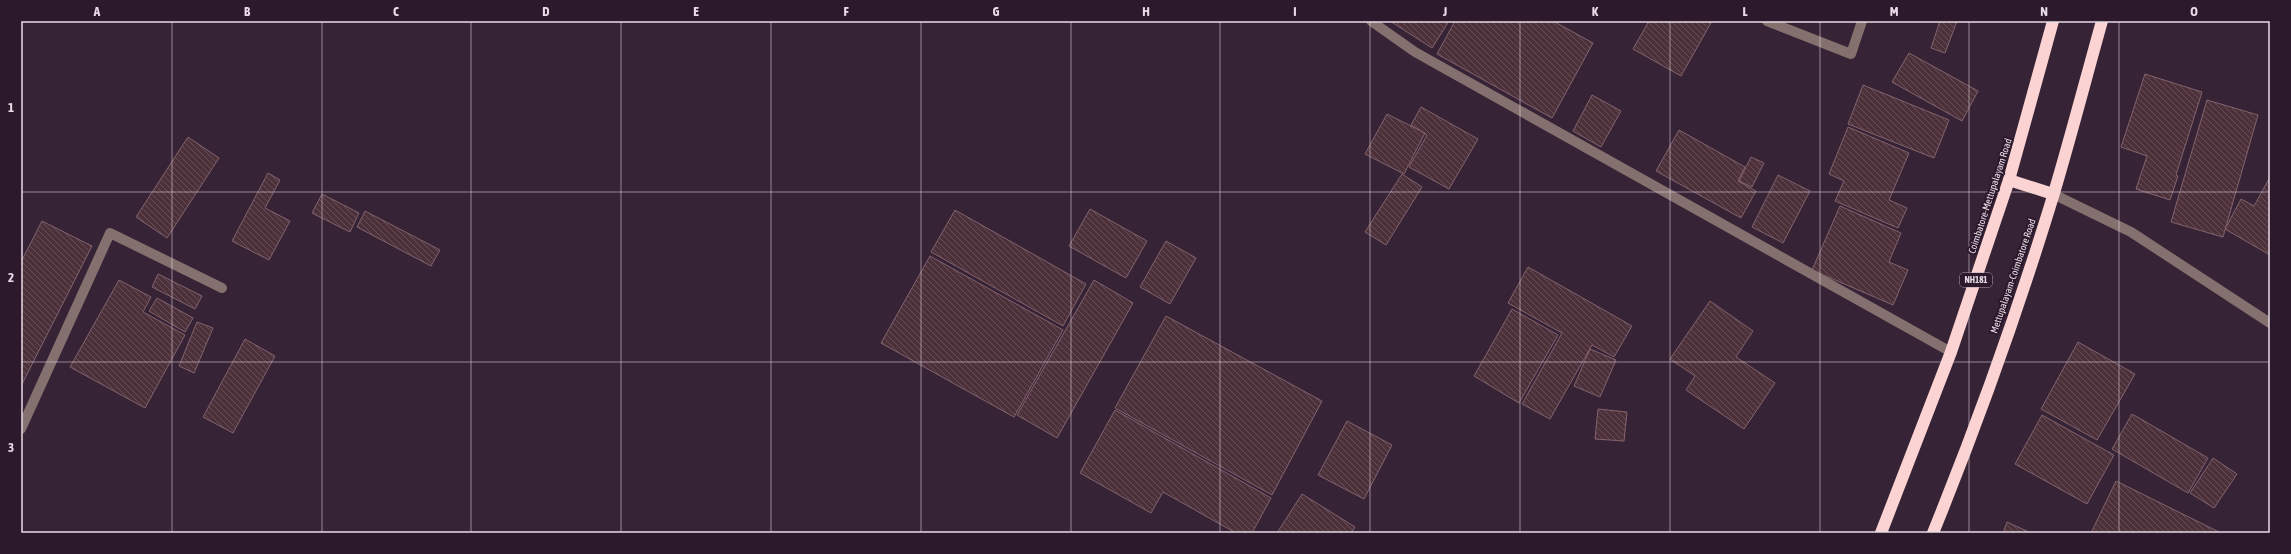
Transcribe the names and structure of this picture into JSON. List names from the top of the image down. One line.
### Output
{"streets":{"highway":["Coimbatore-Mettupalayam Road","Mettupalayam-Coimbatore Road","NH181"]},"grid":{"columns":["A","B","C","D","E","F","G","H","I","J","K","L","M","N","O"],"rows":["1","2","3"]}}
